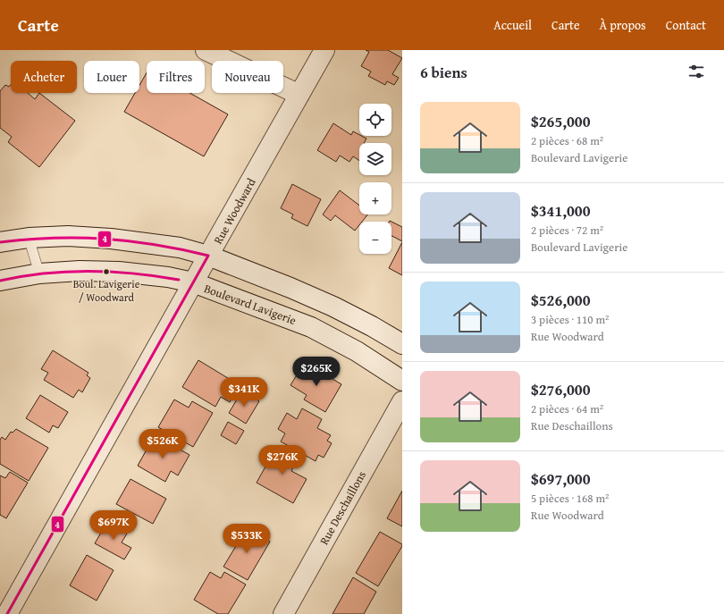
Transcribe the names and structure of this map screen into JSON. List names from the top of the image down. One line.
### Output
{"streets":{"street":["Rue Woodward","Boulevard Lavigerie","Rue Deschaillons"]},"crossings":[["Rue Woodward","Boulevard Lavigerie"]],"places":["Boul. Lavigerie / Woodward"],"lines":["transit line 4"],"page":{"header":"Carte","nav":["Accueil","Carte","À propos","Contact"],"heading":"6 biens","chip":["Acheter","Louer","Filtres","Nouveau"],"list":[{"name":"$265,000","note":"2 pièces · 68 m² · Boulevard Lavigerie"},{"name":"$341,000","note":"2 pièces · 72 m² · Boulevard Lavigerie"},{"name":"$526,000","note":"3 pièces · 110 m² · Rue Woodward"},{"name":"$276,000","note":"2 pièces · 64 m² · Rue Deschaillons"},{"name":"$697,000","note":"5 pièces · 168 m² · Rue Woodward"}],"map_buttons":["+","−"],"price":["$265K","$341K","$526K","$276K","$697K","$533K"]}}
